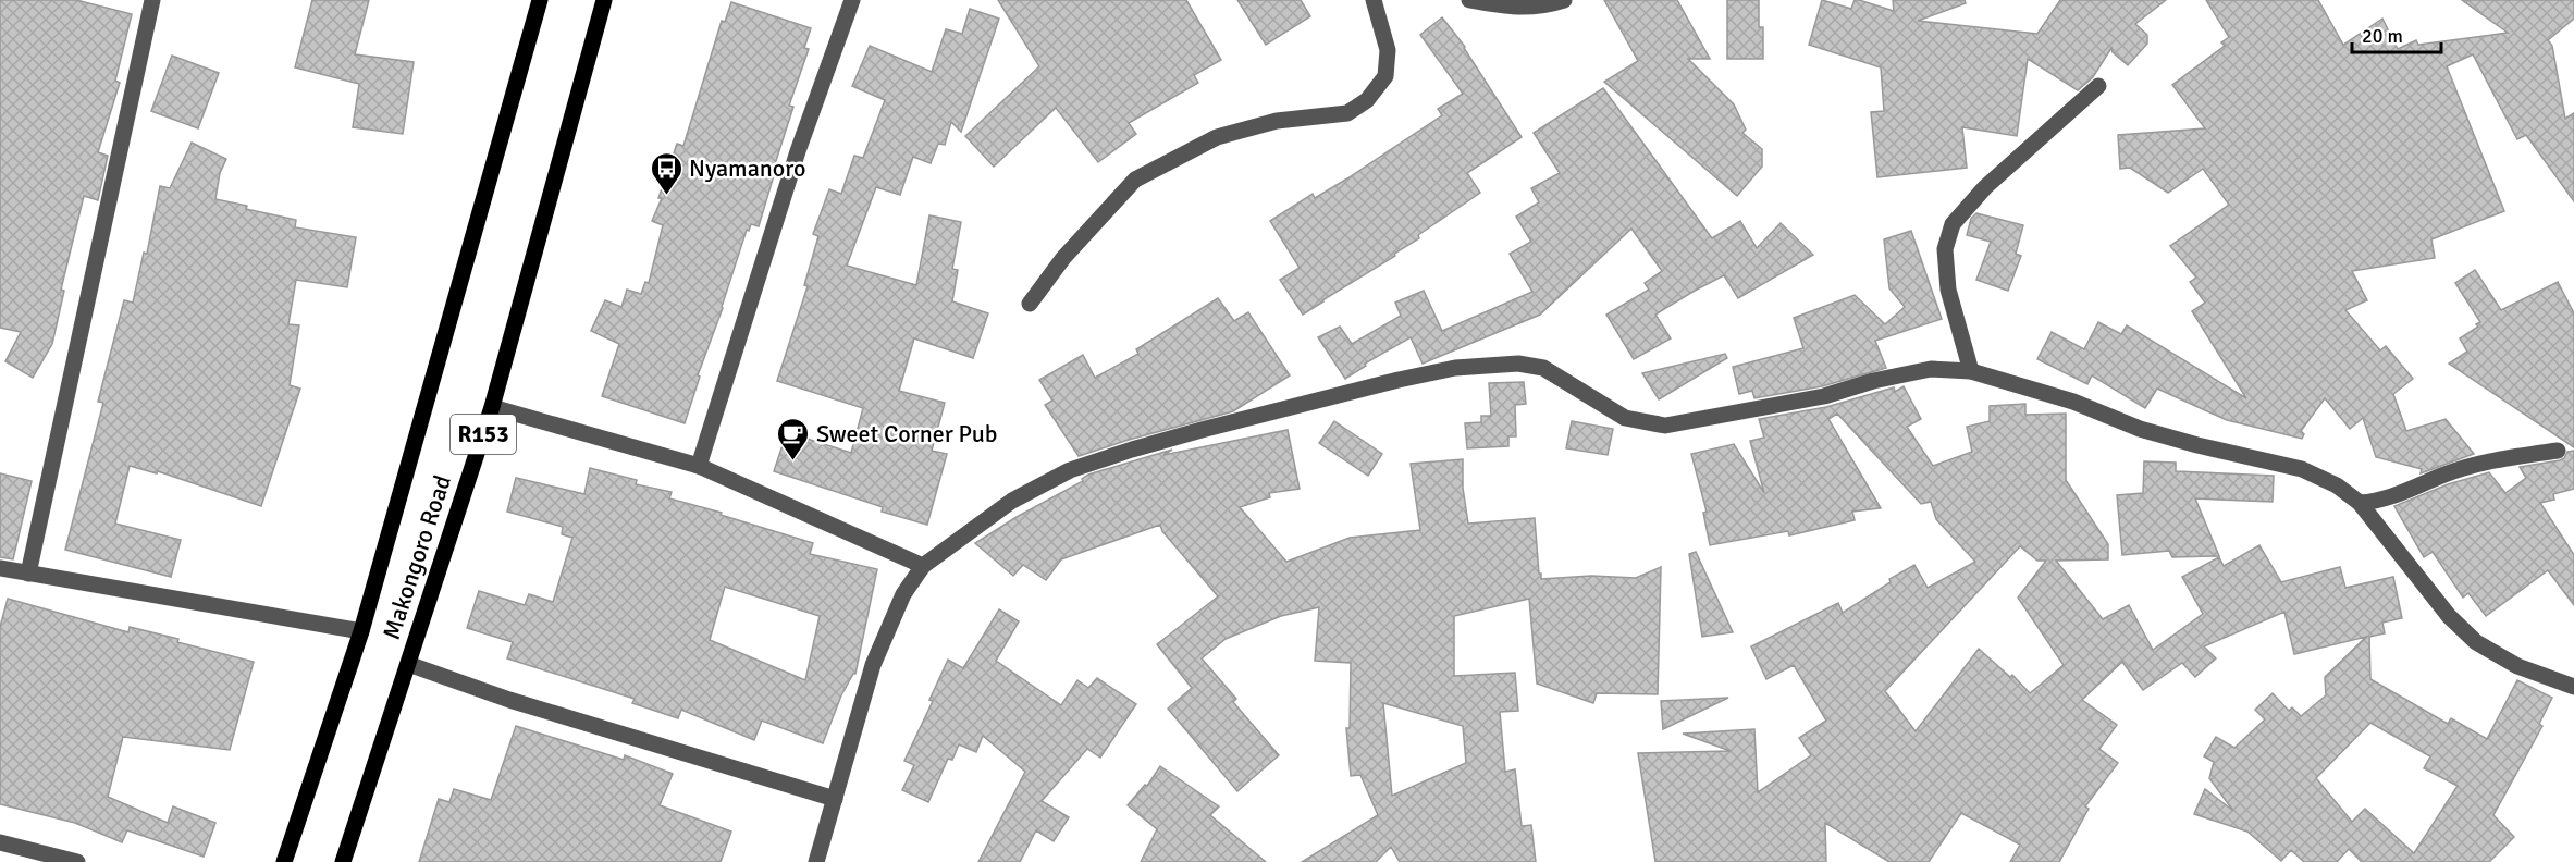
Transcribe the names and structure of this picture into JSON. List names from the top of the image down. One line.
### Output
{"streets":{"main road":["R153","Makongoro Road"]},"places":{"bus stop":["Nyamanoro"],"cafe":["Sweet Corner Pub"]},"scale_bar":"20 m"}
